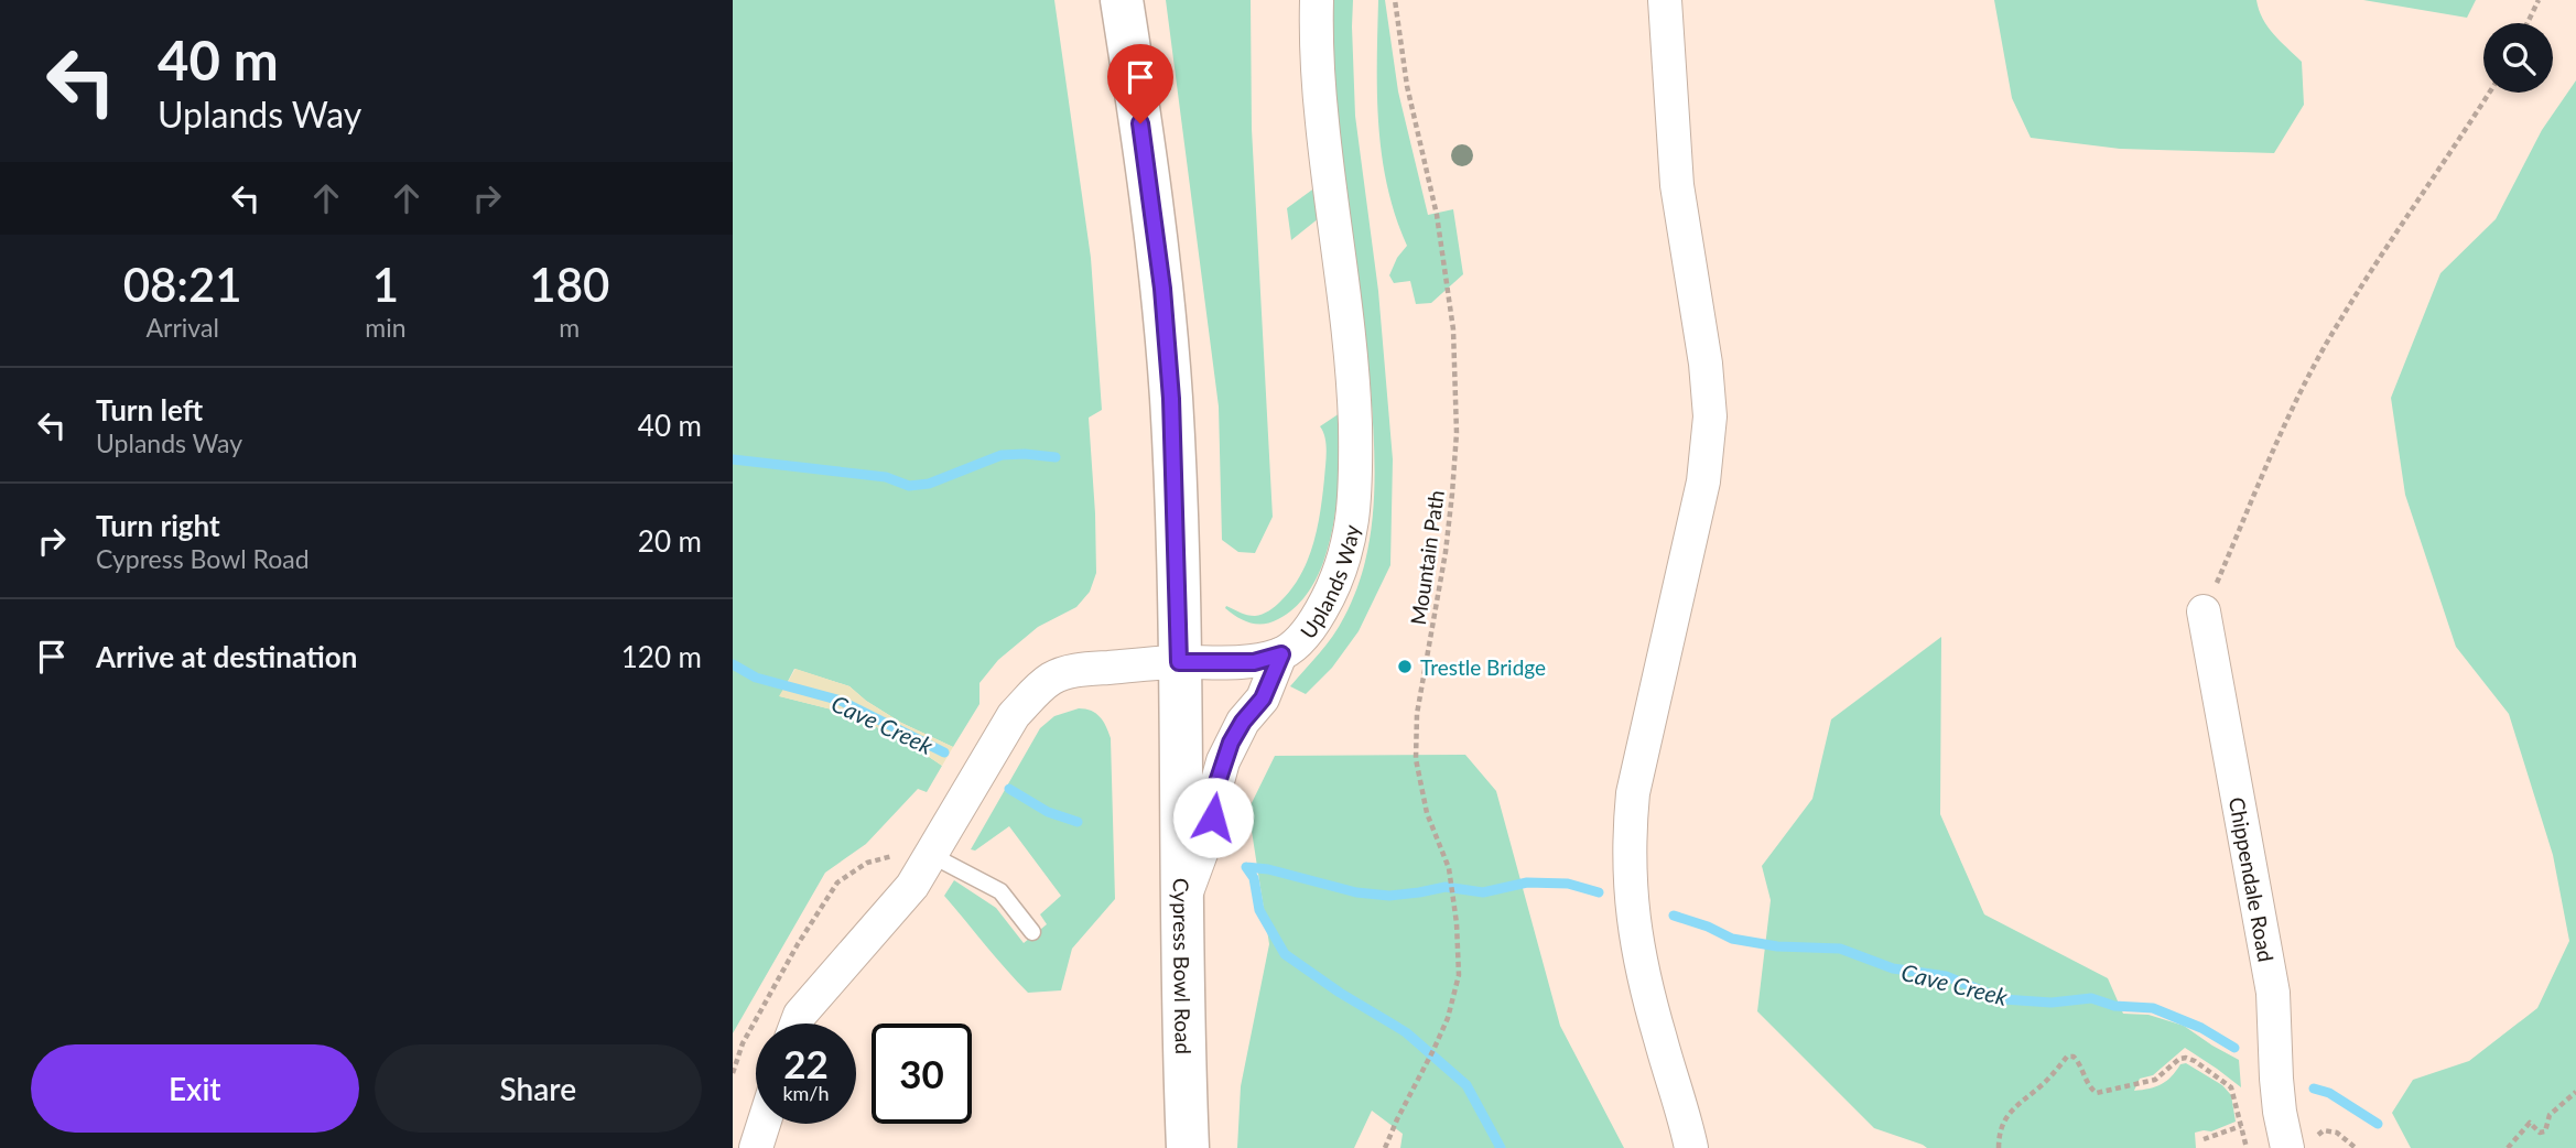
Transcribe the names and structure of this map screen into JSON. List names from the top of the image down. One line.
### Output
{"streets":{"street":["Uplands Way","Chippendale Road","Cypress Bowl Road"],"path":["Mountain Path"]},"crossings":[["Uplands Way","Cypress Bowl Road"]],"water":["Cave Creek"],"places":["Trestle Bridge"],"page":{"turn":["40 m","Uplands Way"],"eta":["08:21","Arrival","1","min","180","m"],"list":[{"name":"Turn left","note":"Uplands Way","value":"40 m"},{"name":"Turn right","note":"Cypress Bowl Road","value":"20 m"},{"name":"Arrive at destination","value":"120 m"}],"speed":"22 km/h","limit":"30","buttons":["Exit","Share"]}}
